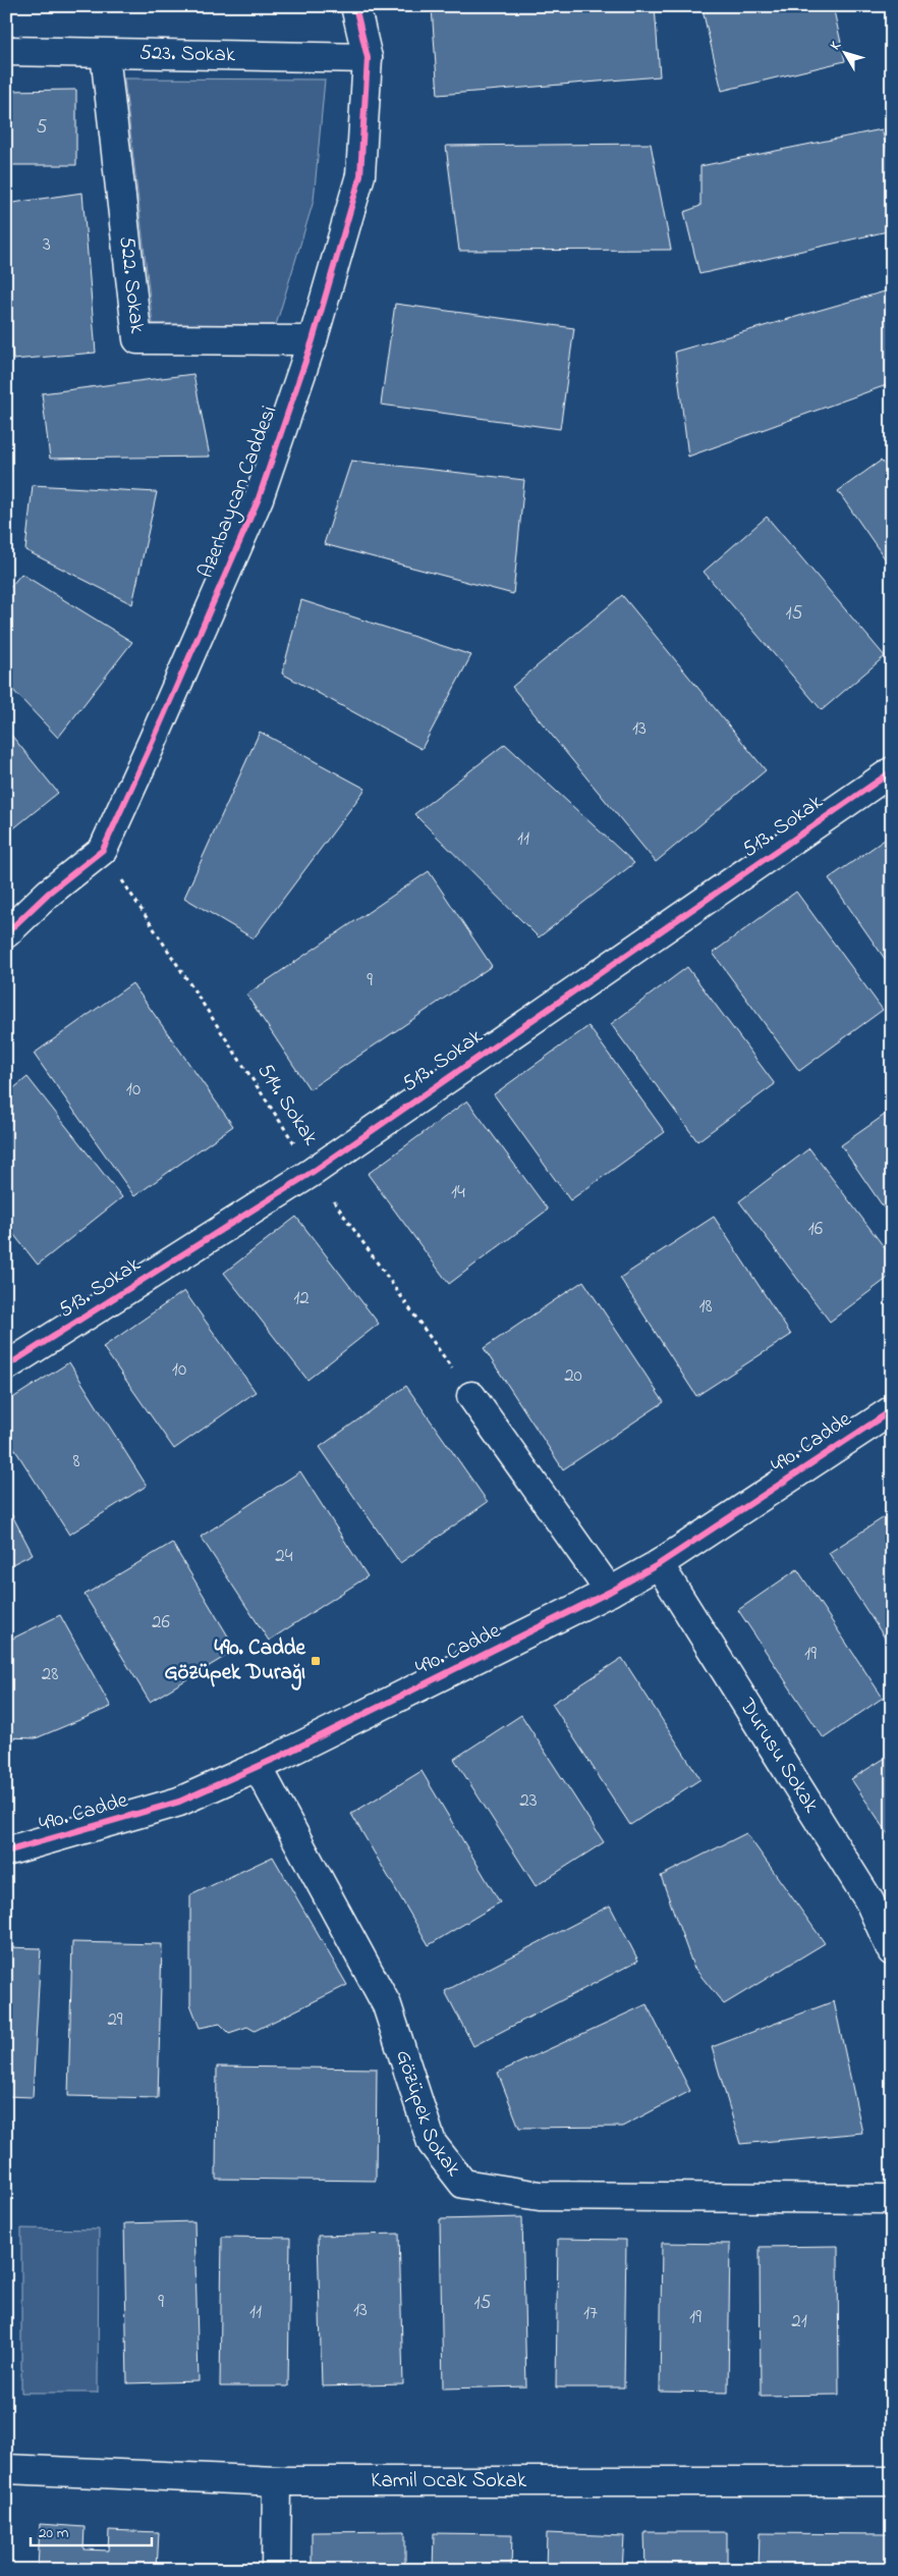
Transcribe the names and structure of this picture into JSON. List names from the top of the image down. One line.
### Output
{"streets":{"street":["523. Sokak","522. Sokak","Azerbaycan Caddesi","513. Sokak","490. Cadde","Durusu Sokak","Gözüpek Sokak","Kamil Ocak Sokak"],"path":["514. Sokak"]},"crossings":[["523. Sokak","522. Sokak"],["523. Sokak","Azerbaycan Caddesi"],["522. Sokak","Azerbaycan Caddesi"],["Azerbaycan Caddesi","514. Sokak"],["513. Sokak","514. Sokak"],["490. Cadde","Durusu Sokak"],["490. Cadde","Gözüpek Sokak"]],"places":{"transit":["490. Cadde Gözüpek Durağı"]},"house_numbers":["5","3","15","13","11","9","10","14","16","12","18","10","20","8","24","26","19","28","23","29","9","15","13","11","17","19","21"],"scale_bar":"20 m","north":"top left"}
